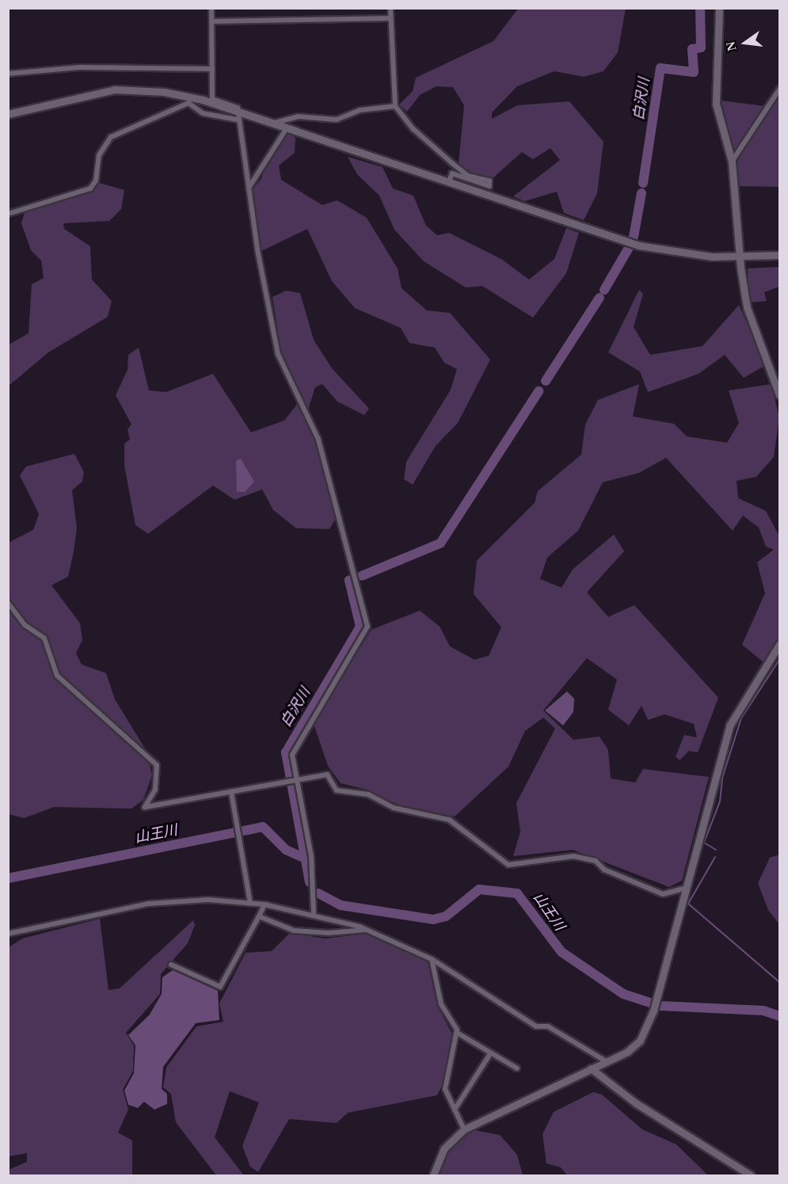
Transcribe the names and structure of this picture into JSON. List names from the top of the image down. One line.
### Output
{"water":["白沢川","山王川"],"north":"left"}
